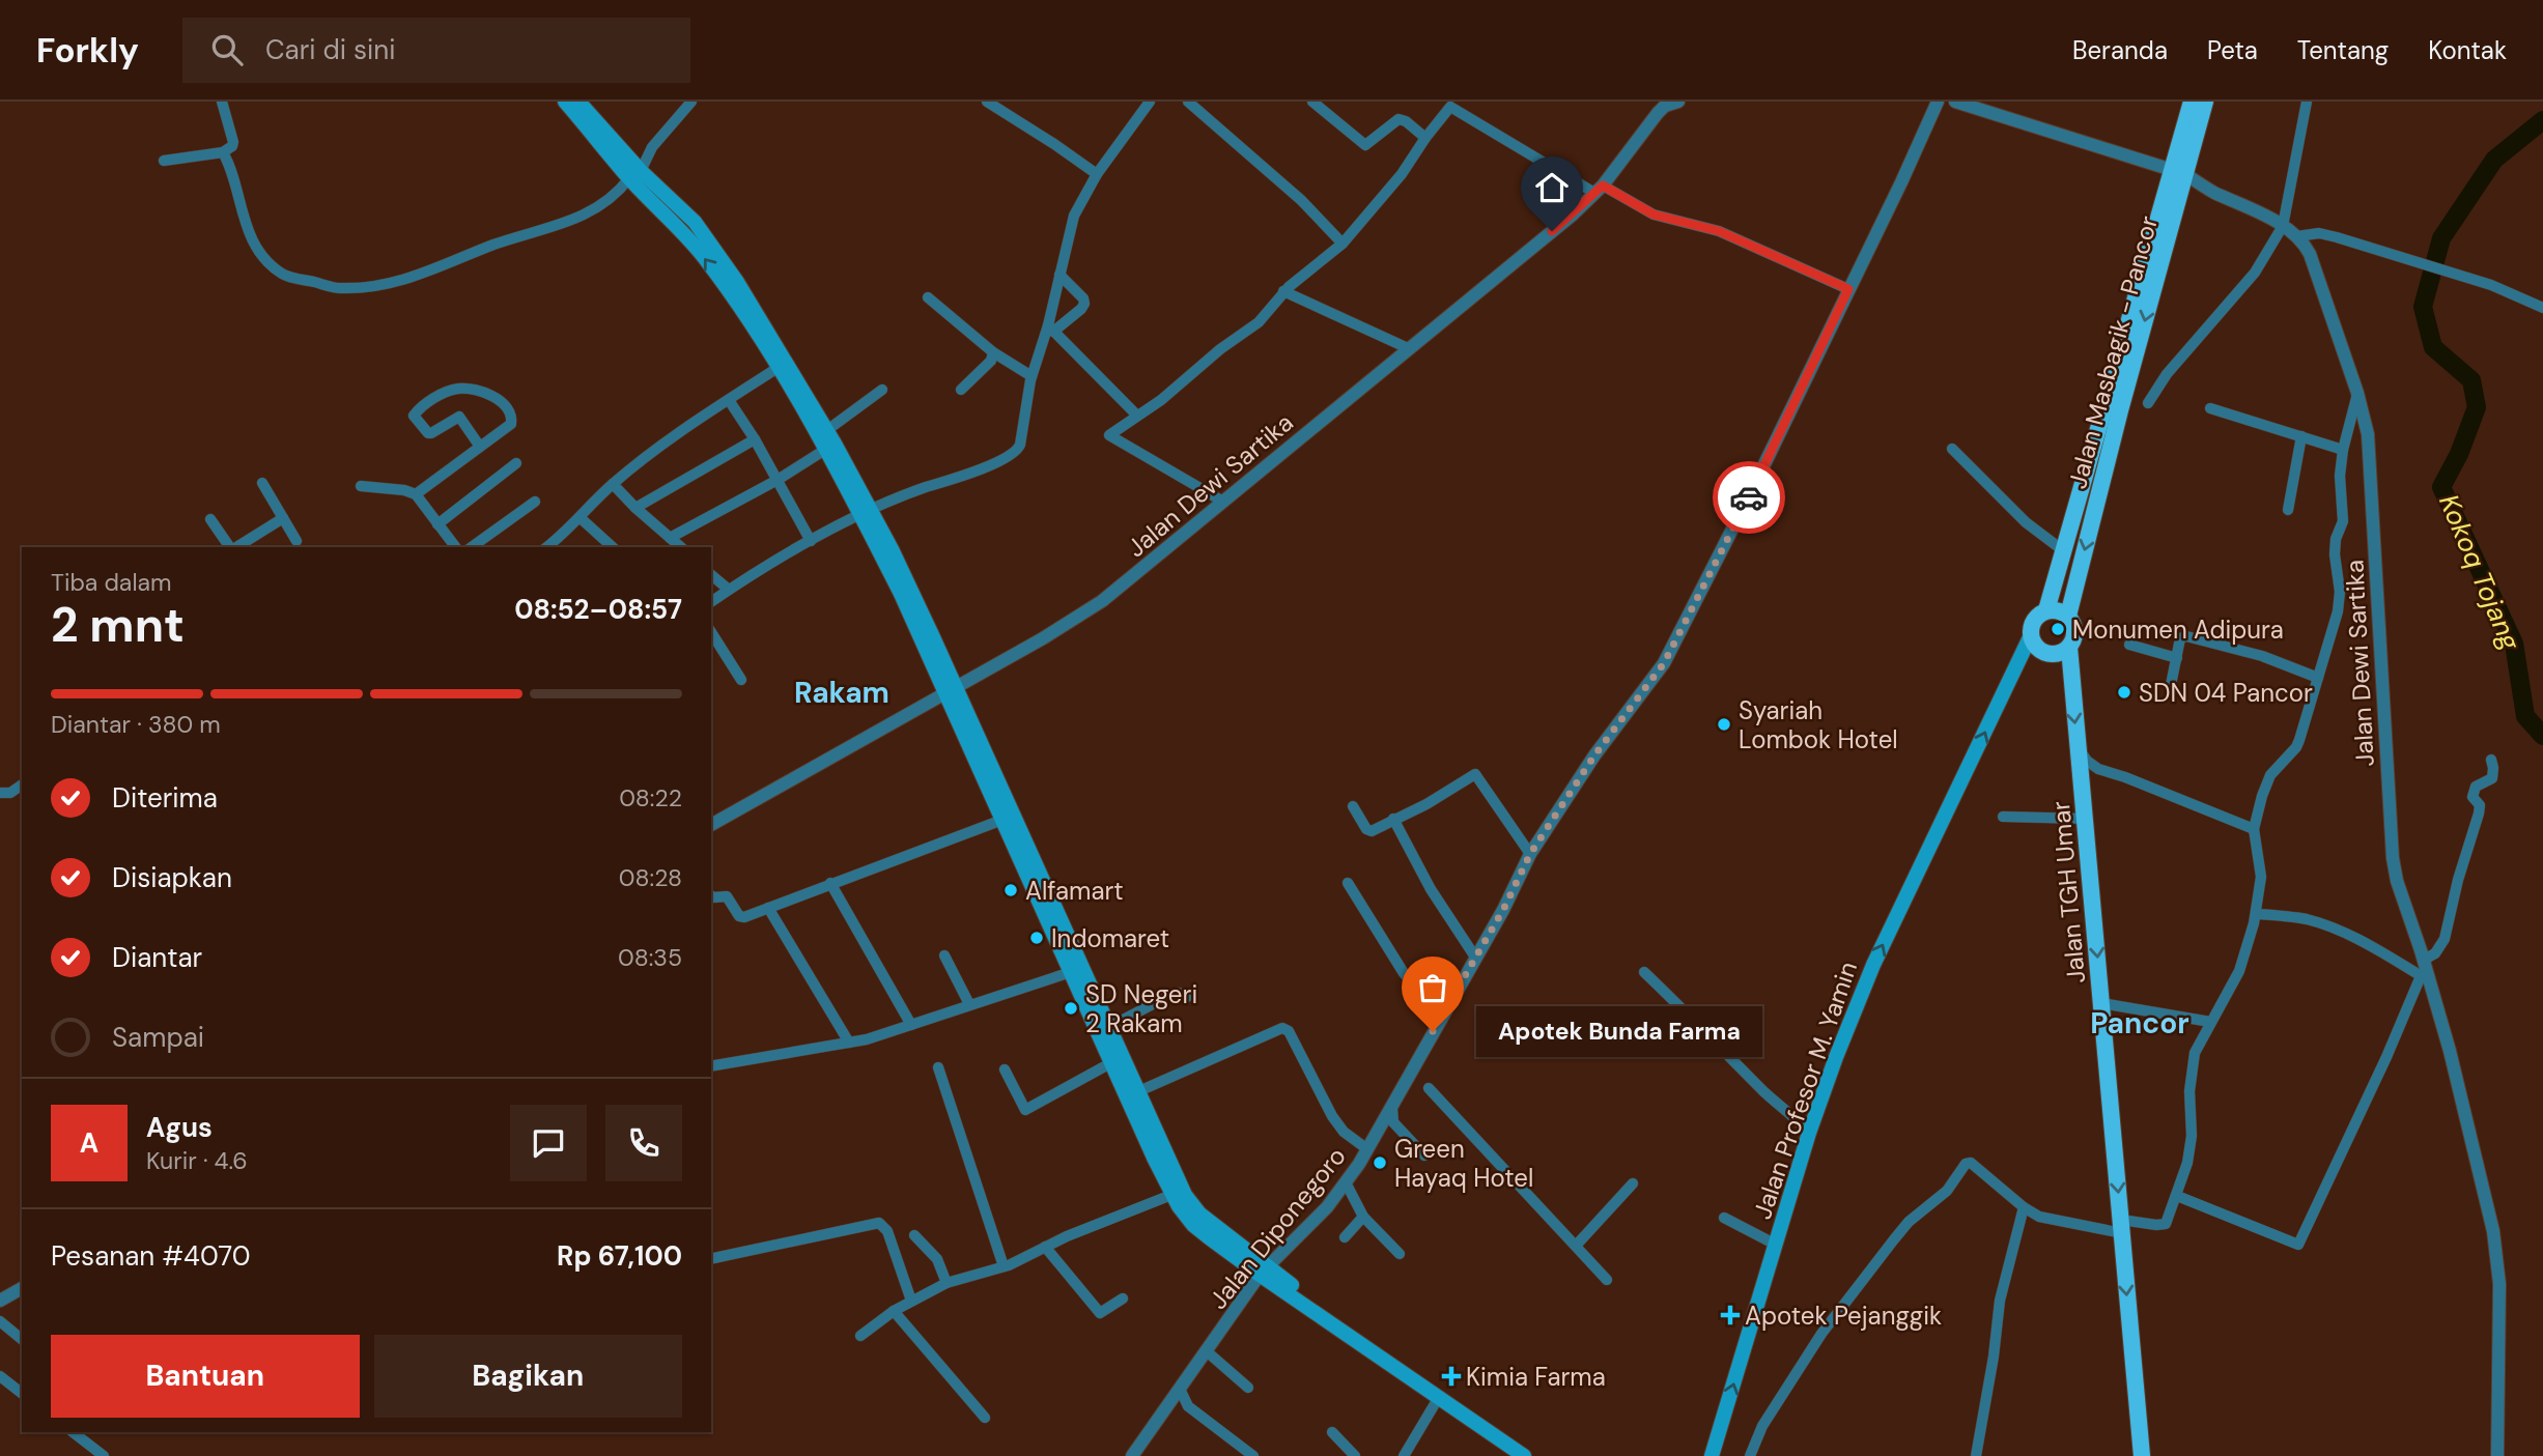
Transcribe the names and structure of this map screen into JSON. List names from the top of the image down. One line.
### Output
{"streets":{"main road":["Jalan Masbagik - Pancor","Jalan TGH Umar","Jalan Profesor M. Yamin"],"street":["Jalan Dewi Sartika","Jalan Diponegoro"]},"crossings":[["Jalan Masbagik - Pancor","Jalan Dewi Sartika"],["Jalan Masbagik - Pancor","Jalan TGH Umar"],["Jalan Masbagik - Pancor","Jalan Profesor M. Yamin"],["Jalan TGH Umar","Jalan Profesor M. Yamin"]],"one_way":["Jalan TGH Umar","Jalan Profesor M. Yamin"],"districts":["Rakam","Pancor"],"water":["Kokoq Tojang"],"places":{"other":["Monumen Adipura","SDN 04 Pancor","Syariah Lombok Hotel","Alfamart","Indomaret","SD Negeri 2 Rakam","Apotek Bunda Farma","Green Hayaq Hotel"],"health":["Apotek Pejanggik","Kimia Farma"]},"page":{"header":"Forkly","search":"Cari di sini","nav":["Beranda","Peta","Tentang","Kontak"],"heading":["2 mnt","Tiba dalam","08:52–08:57"],"panel":["Agus","Kurir · 4.6","Pesanan #4070","Rp 67,100"],"bar":"Diantar · 380 m","list":[["Diterima","08:22"],["Disiapkan","08:28"],["Diantar","08:35"],"Sampai"],"bubble":"Apotek Bunda Farma","round":"A","buttons":["Bantuan","Bagikan"]}}
